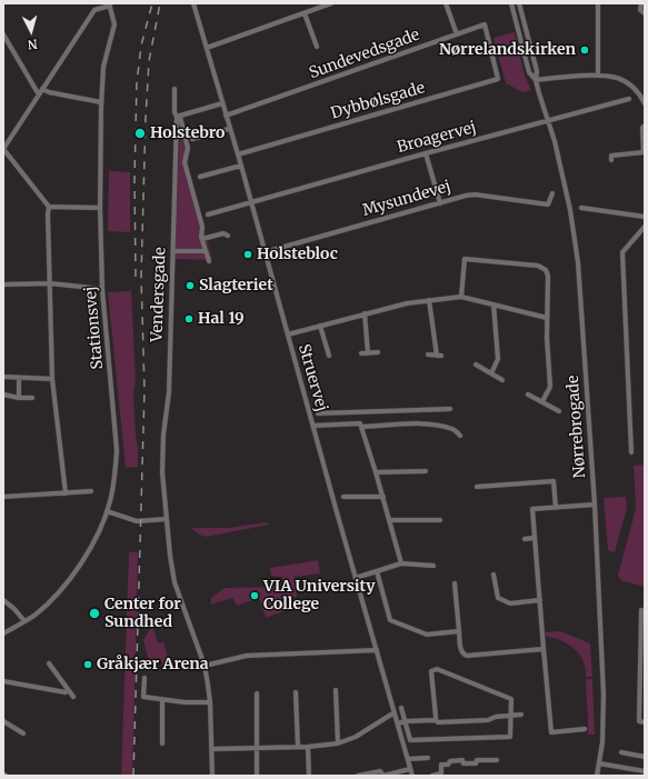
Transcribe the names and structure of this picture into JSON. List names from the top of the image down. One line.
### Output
{"streets":{"street":["Sundevedsgade","Dybbølsgade","Broagervej","Mysundevej","Vendersgade","Stationsvej","Struervej","Nørrebrogade"]},"crossings":[["Sundevedsgade","Dybbølsgade"],["Sundevedsgade","Struervej"],["Dybbølsgade","Struervej"],["Broagervej","Struervej"],["Broagervej","Nørrebrogade"],["Mysundevej","Struervej"]],"places":["Nørrelandskirken","Holstebro","Holstebloc","Slagteriet","Hal 19","VIA University College","Center for Sundhed","Gråkjær Arena"],"north":"bottom"}
